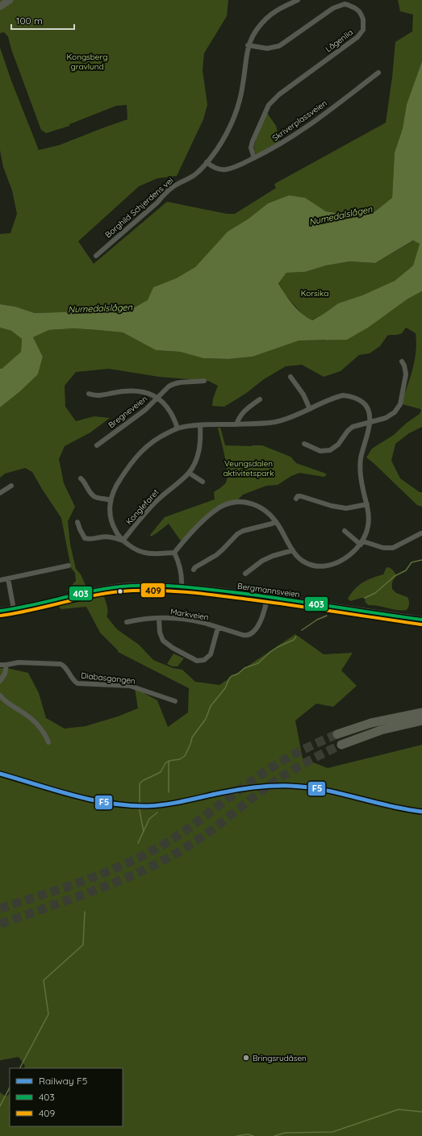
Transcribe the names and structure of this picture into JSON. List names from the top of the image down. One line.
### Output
{"streets":{"main road":["Bergmannsveien"],"street":["Lågenlia","Skriverplassveien","Borghild Schjerdens vei","Bregneveien","Konglefaret","Markveien","Diabasgangen"]},"crossings":[["Lågenlia","Skriverplassveien"],["Lågenlia","Borghild Schjerdens vei"],["Skriverplassveien","Borghild Schjerdens vei"],["Bergmannsveien","Markveien"]],"water":["Numedalslågen"],"parks":["Kongsberg gravlund","Korsika","Veungsdalen aktivitetspark"],"places":["Bringsrudåsen"],"lines":["transit line 403","transit line 409","rail line F5"],"legend":["Railway F5","403","409"],"scale_bar":"100 m"}
